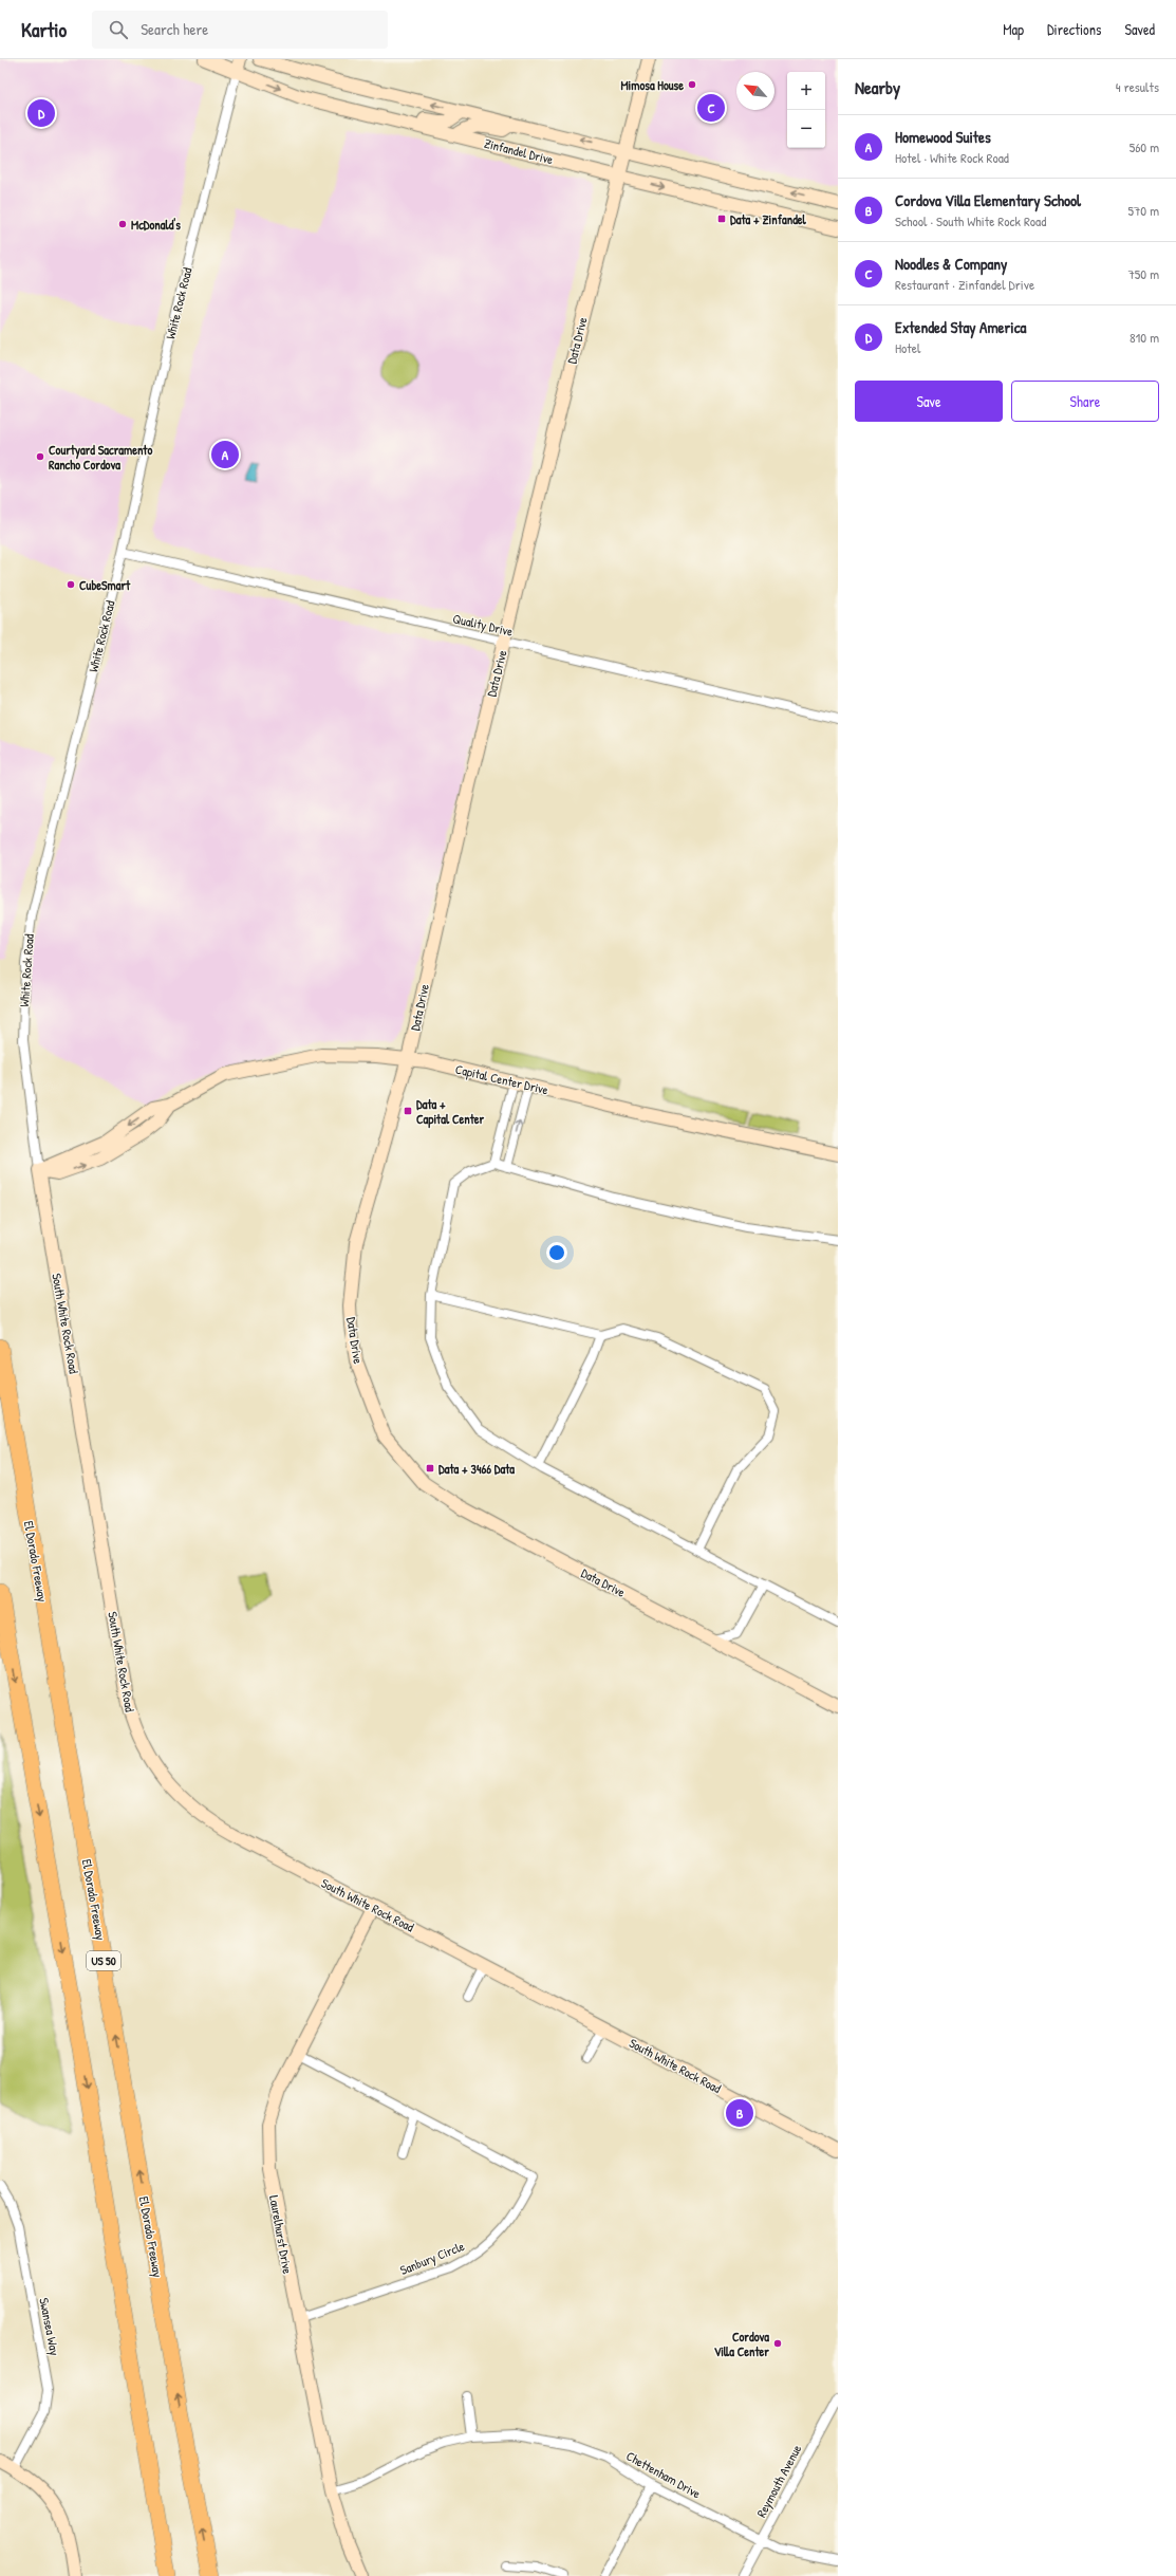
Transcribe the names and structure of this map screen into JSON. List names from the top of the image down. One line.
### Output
{"streets":{"highway":["El Dorado Freeway","US 50"],"street":["Zinfandel Drive","White Rock Road","Data Drive","Quality Drive","Capital Center Drive","South White Rock Road","Laurelhurst Drive","Sanbury Circle","Swansea Way","Chettenham Drive","Reymouth Avenue"]},"crossings":[["Zinfandel Drive","White Rock Road"],["Zinfandel Drive","Data Drive"],["White Rock Road","Quality Drive"],["White Rock Road","Capital Center Drive"],["White Rock Road","South White Rock Road"],["Data Drive","Quality Drive"],["Data Drive","Capital Center Drive"],["Capital Center Drive","South White Rock Road"],["South White Rock Road","Laurelhurst Drive"],["Laurelhurst Drive","Sanbury Circle"],["Laurelhurst Drive","Chettenham Drive"],["Chettenham Drive","Reymouth Avenue"]],"places":{"other":["Mimosa House","McDonald's","Courtyard Sacramento Rancho Cordova","CubeSmart","Cordova Villa Center"],"transit":["Data + Zinfandel","Data + Capital Center","Data + 3466 Data"]},"north":"top left","page":{"header":"Kartio","search":"Search here","nav":["Map","Directions","Saved"],"heading":["Nearby","4 results"],"map_buttons":["+","−"],"pins":["C","D","A","B"],"list":[{"mark":"A","name":"Homewood Suites","note":"Hotel · White Rock Road","value":"560 m"},{"mark":"B","name":"Cordova Villa Elementary School","note":"School · South White Rock Road","value":"570 m"},{"mark":"C","name":"Noodles & Company","note":"Restaurant · Zinfandel Drive","value":"750 m"},{"mark":"D","name":"Extended Stay America","note":"Hotel","value":"810 m"}],"buttons":["Save","Share"]}}
